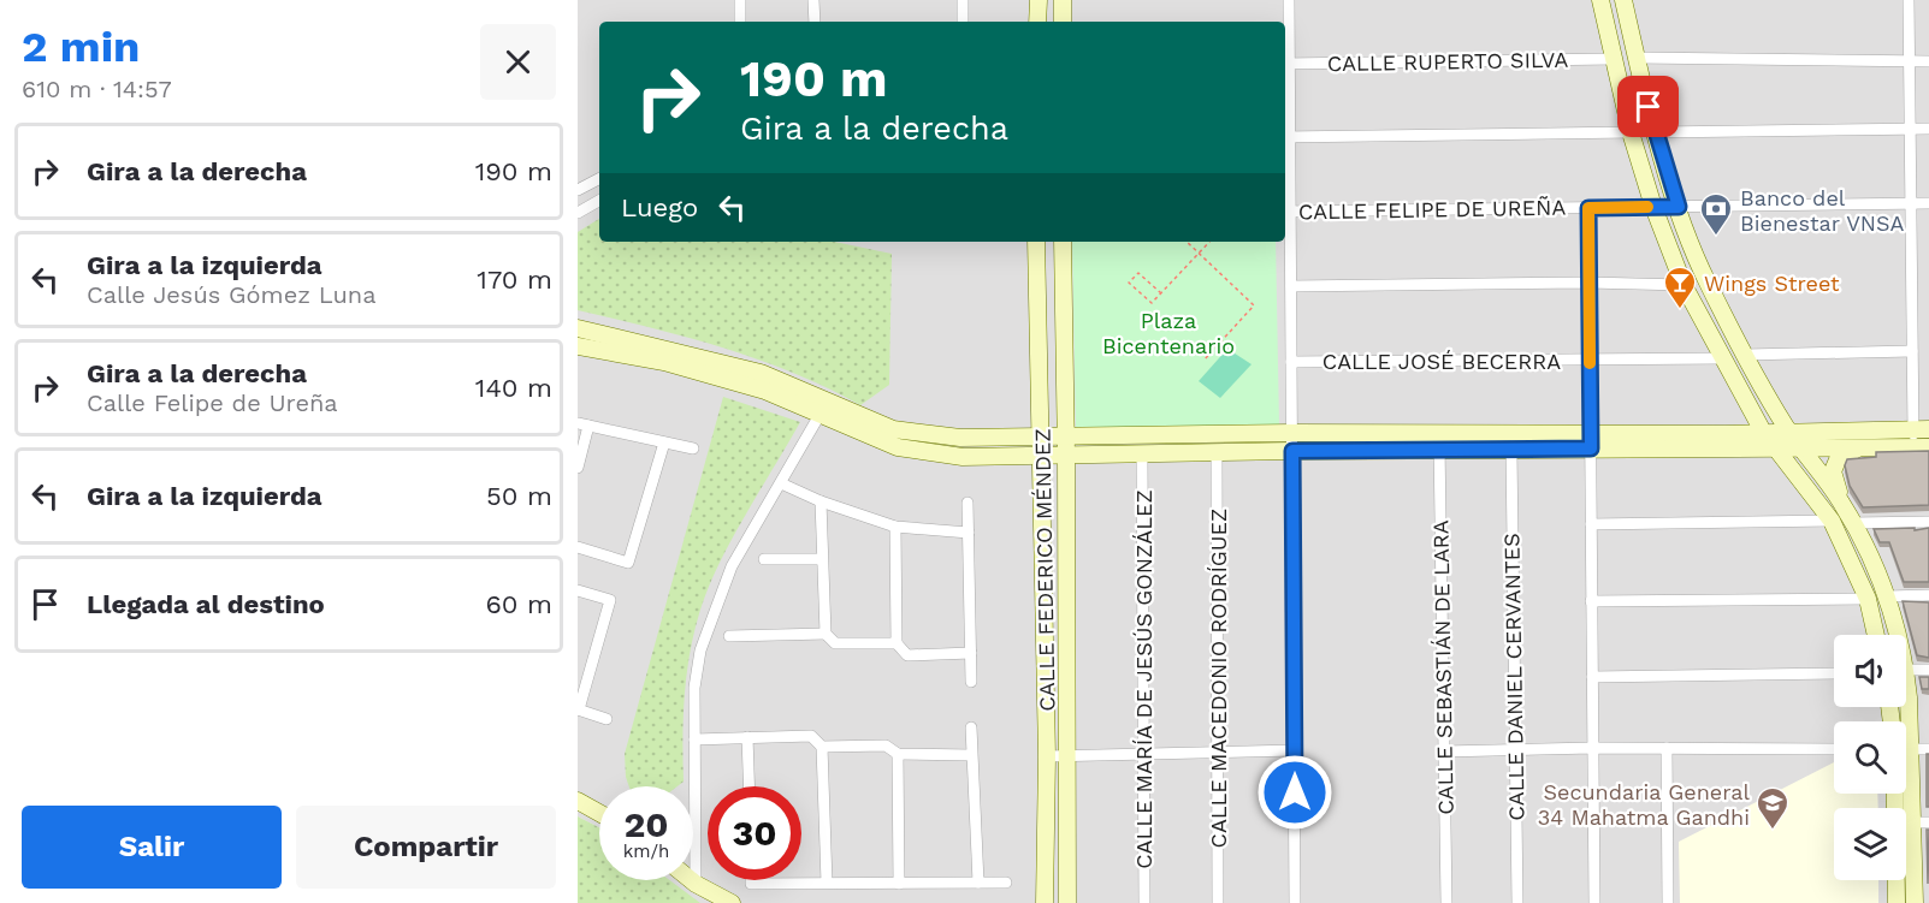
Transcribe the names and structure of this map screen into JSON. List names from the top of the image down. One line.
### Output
{"streets":{"street":["CALLE RUPERTO SILVA","CALLE FELIPE DE UREÑA","CALLE JOSÉ BECERRA","CALLE FEDERICO MÉNDEZ","CALLE SEBASTIÁN DE LARA","CALLE DANIEL CERVANTES","CALLE MACEDONIO RODRÍGUEZ","CALLE MARÍA DE JESÚS GONZÁLEZ"]},"parks":["Plaza Bicentenario"],"places":{"bank":["Banco del Bienestar VNSA"],"bar":["Wings Street"],"school or university":["Secundaria General 34 Mahatma Gandhi"]},"page":{"heading":["2 min","610 m · 14:57"],"turn":["190 m","Gira a la derecha"],"list":[{"name":"Gira a la derecha","value":"190 m"},{"name":"Gira a la izquierda","note":"Calle Jesús Gómez Luna","value":"170 m"},{"name":"Gira a la derecha","note":"Calle Felipe de Ureña","value":"140 m"},{"name":"Gira a la izquierda","value":"50 m"},{"name":"Llegada al destino","value":"60 m"}],"then":"Luego","speed":"20 km/h","limit":"30","buttons":["Salir","Compartir"]}}
